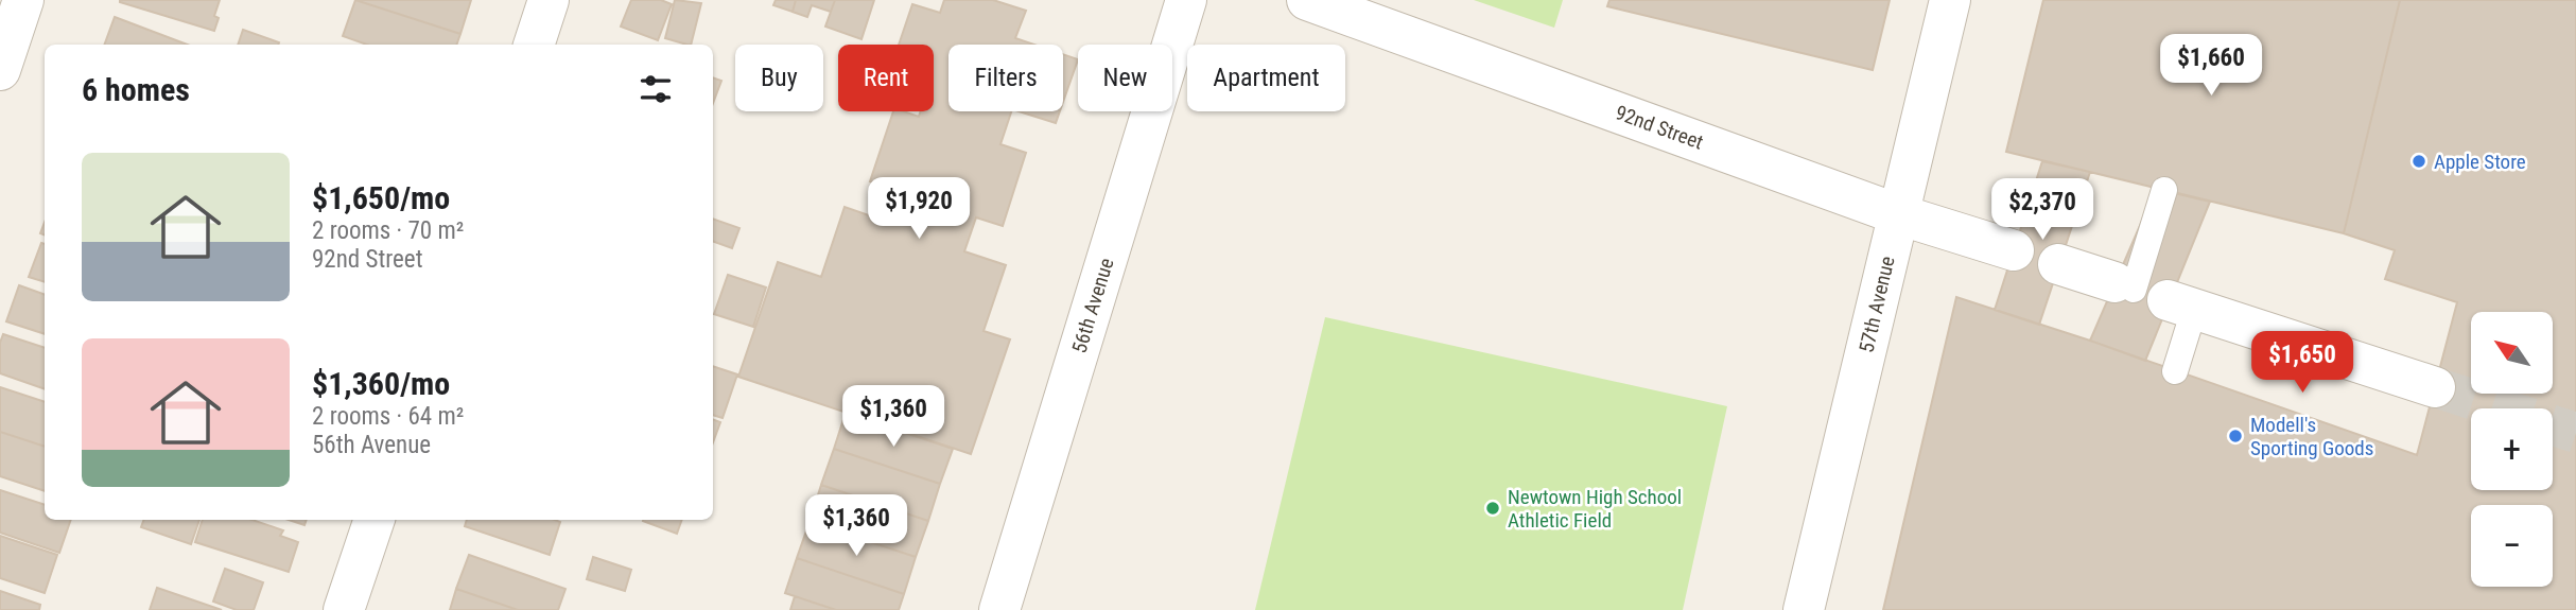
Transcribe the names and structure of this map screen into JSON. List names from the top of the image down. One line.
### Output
{"streets":{"street":["92nd Street","57th Avenue","56th Avenue"]},"crossings":[["92nd Street","57th Avenue"]],"places":["Apple Store","Modell's Sporting Goods","Newtown High School Athletic Field"],"north":"top left","page":{"price":["$1,660","$1,920","$2,370","$1,650","$1,360","$1,360"],"chip":["Buy","Rent","Filters","New","Apartment"],"heading":"6 homes","list":[{"name":"$1,650/mo","note":"2 rooms · 70 m² · 92nd Street"},{"name":"$1,360/mo","note":"2 rooms · 64 m² · 56th Avenue"}],"map_buttons":["+","−"]}}
